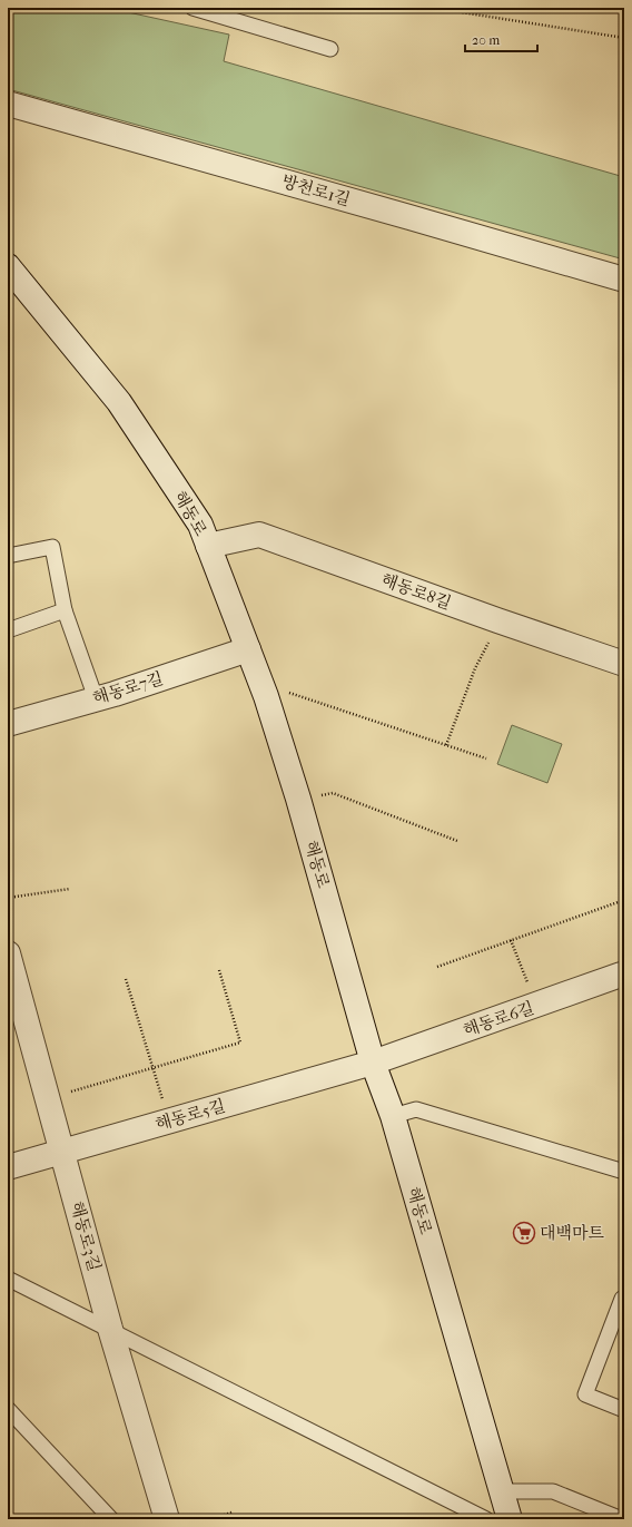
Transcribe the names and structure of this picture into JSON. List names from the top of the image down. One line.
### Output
{"streets":{"street":["방천로1길","해동로","해동로8길","해동로7길","해동로6길","해동로5길","해동로3길"]},"crossings":[["해동로","해동로8길"],["해동로","해동로7길"],["해동로","해동로6길"],["해동로","해동로5길"],["해동로6길","해동로5길"],["해동로5길","해동로3길"]],"places":{"supermarket":["대백마트"]},"scale_bar":"20 m"}
